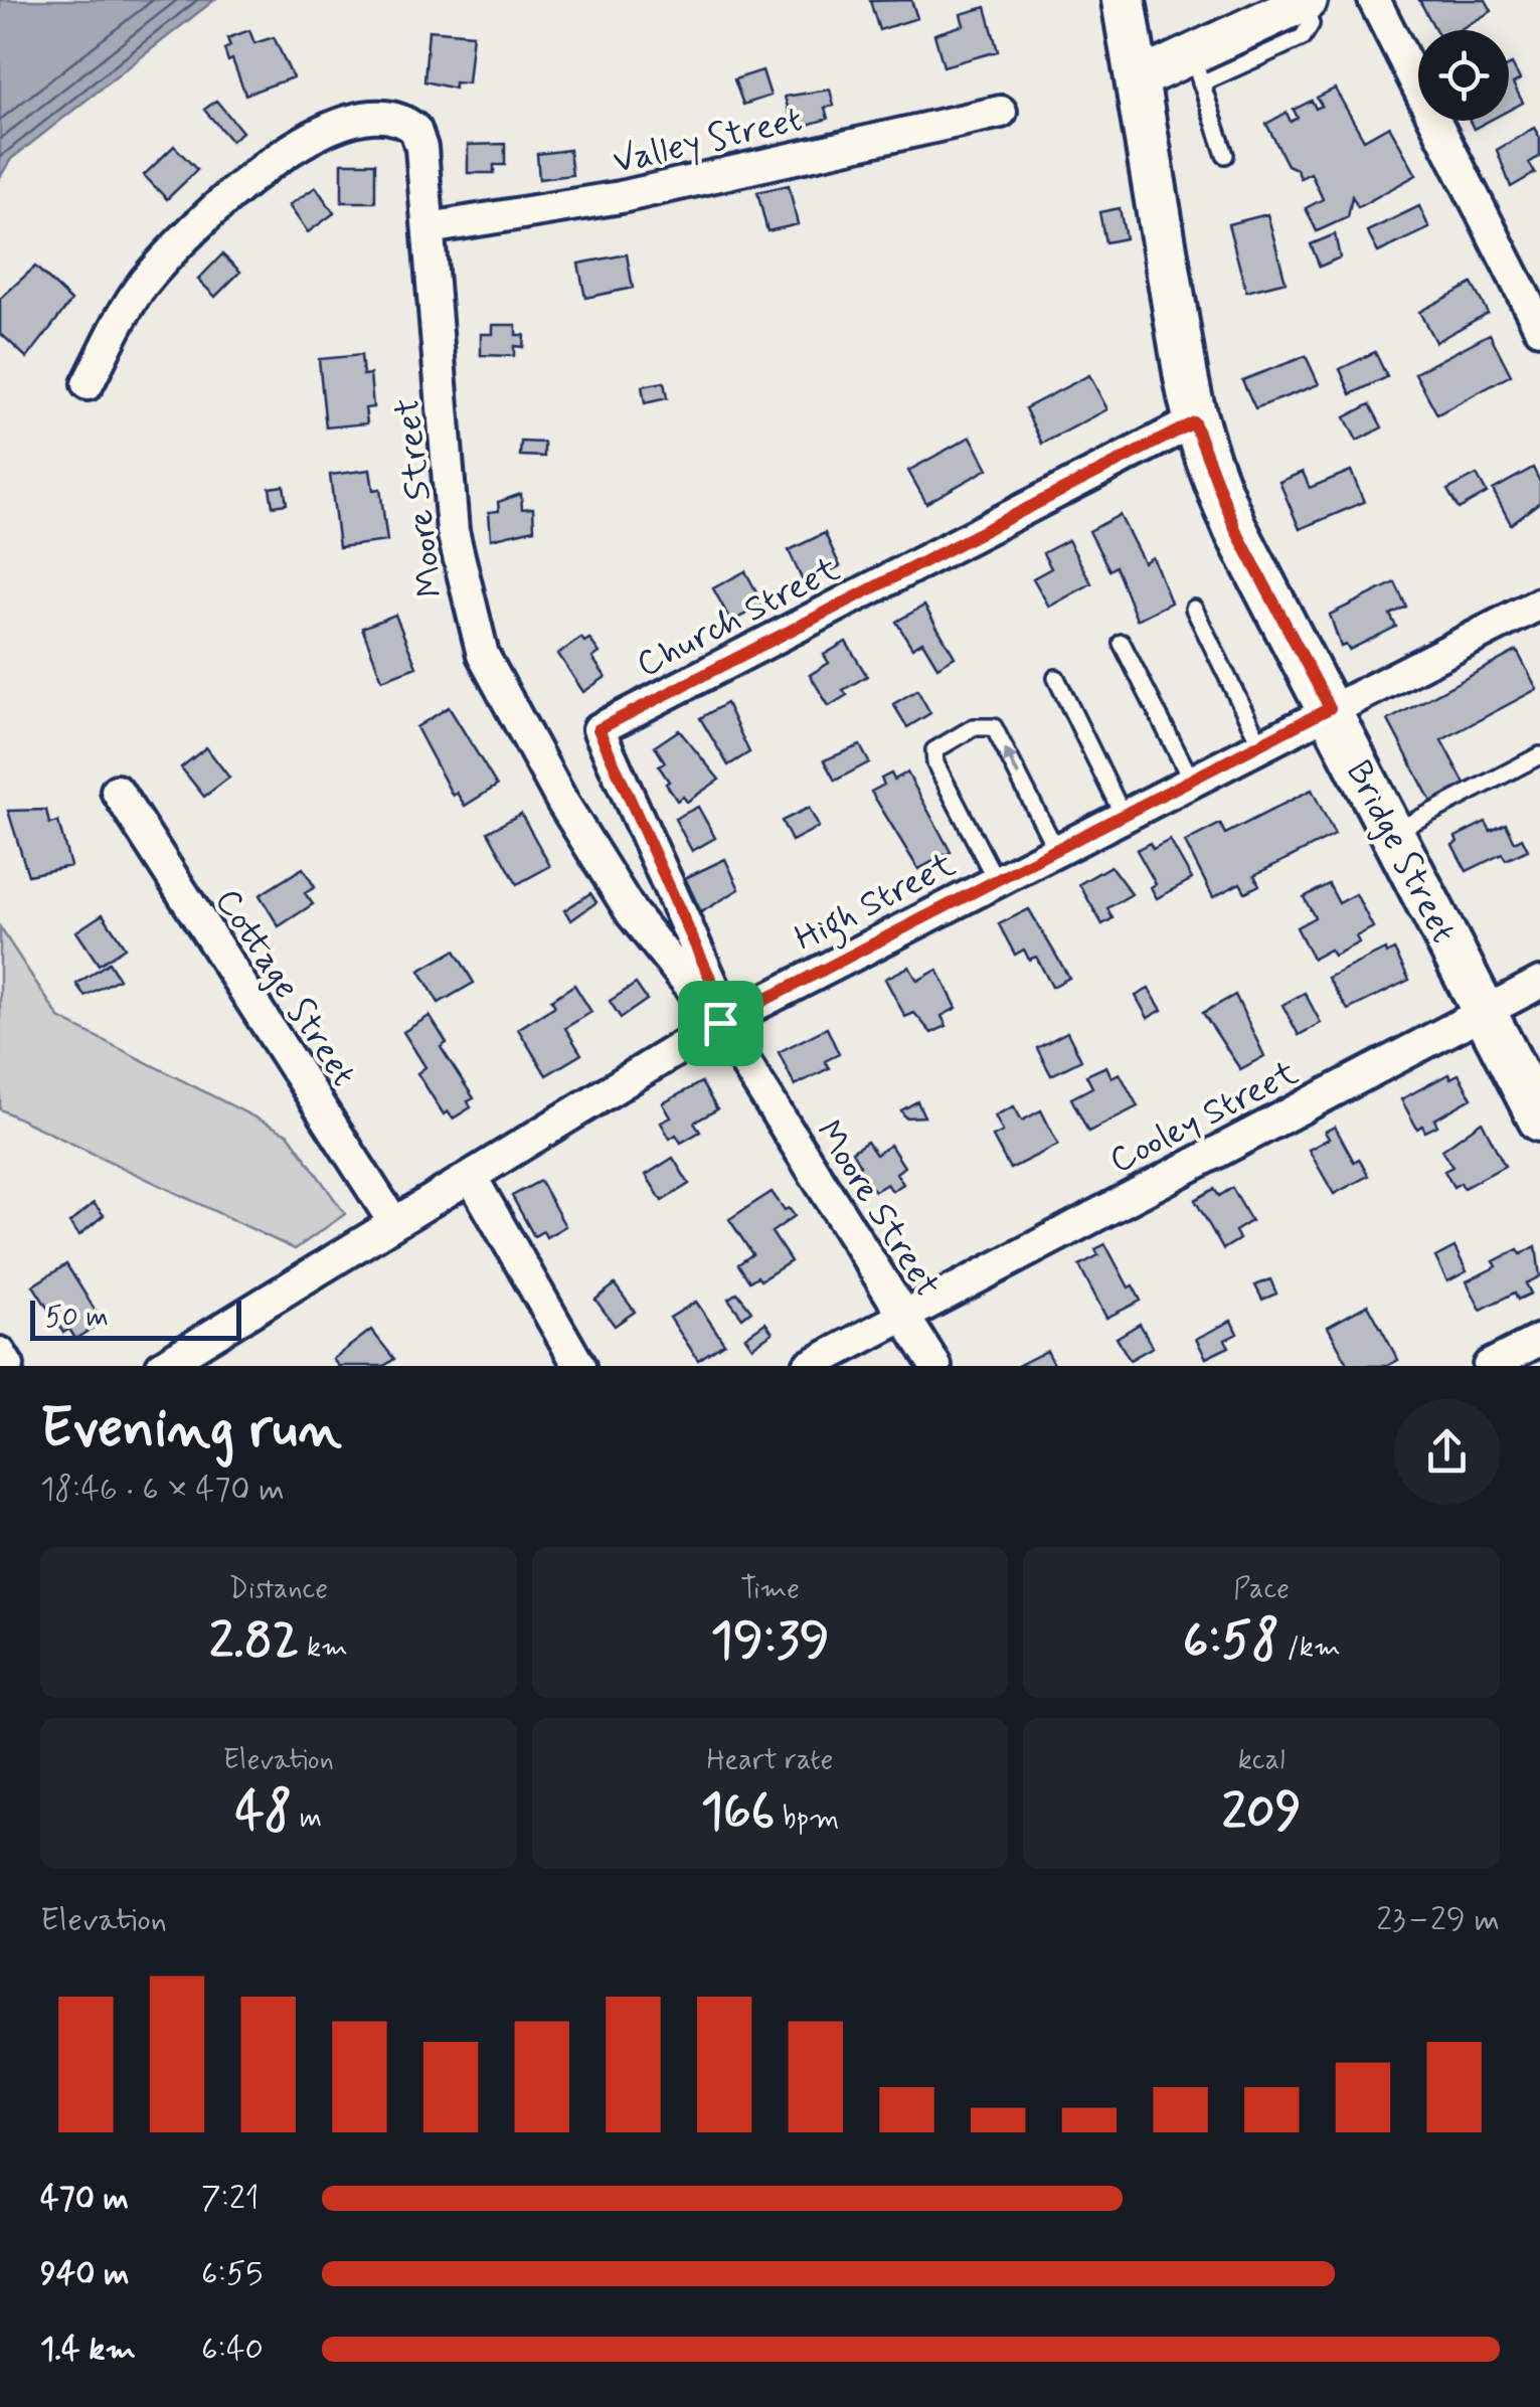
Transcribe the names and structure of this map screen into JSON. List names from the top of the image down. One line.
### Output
{"streets":{"main road":["Bridge Street"],"street":["Valley Street","Moore Street","Church Street","High Street","Cottage Street","Cooley Street"]},"crossings":[["Valley Street","Moore Street"],["Moore Street","Church Street"],["Moore Street","High Street"],["Moore Street","Cooley Street"],["Church Street","Bridge Street"],["Church Street","High Street"],["Bridge Street","High Street"],["Bridge Street","Cooley Street"],["High Street","Cottage Street"]],"scale_bar":"50 m","page":{"scale":"50 m","heading":["Evening run","18:46 · 6 × 470 m"],"stats":[["Distance","2.82 km"],["Time","19:39"],["Pace","6:58 /km"],["Elevation","48 m"],["Heart rate","166 bpm"],["kcal","209"]],"chart":["Elevation","23–29 m"],"list":[{"name":"470 m","note":"7:21"},{"name":"940 m","note":"6:55"},{"name":"1.4 km","note":"6:40"}]}}
